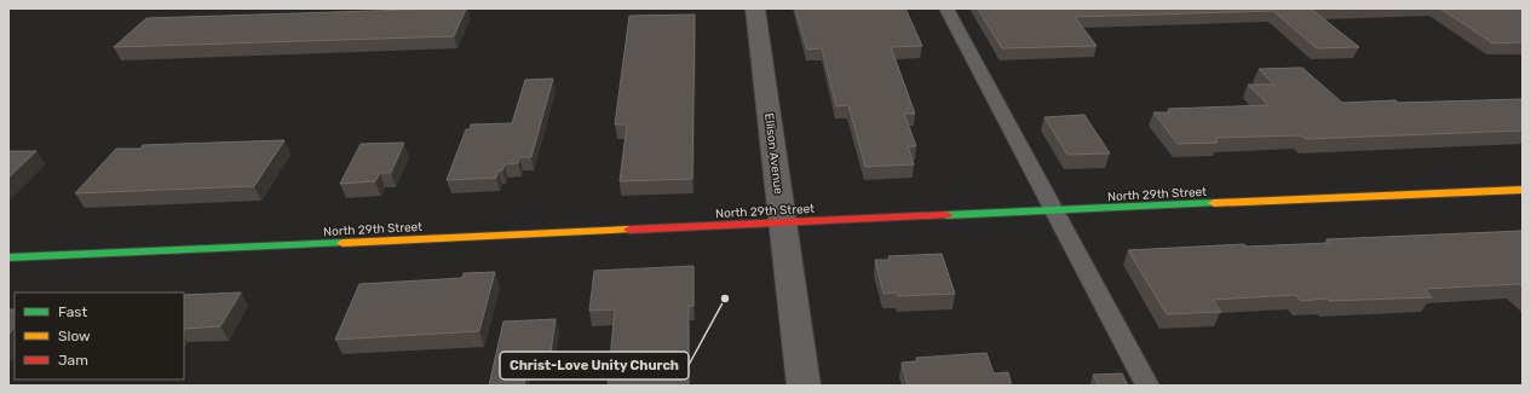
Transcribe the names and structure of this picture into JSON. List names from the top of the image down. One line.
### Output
{"streets":{"street":["Ellison Avenue","North 29th Street"]},"crossings":[["Ellison Avenue","North 29th Street"]],"places":["Christ-Love Unity Church"],"legend":["Fast","Slow","Jam"]}
